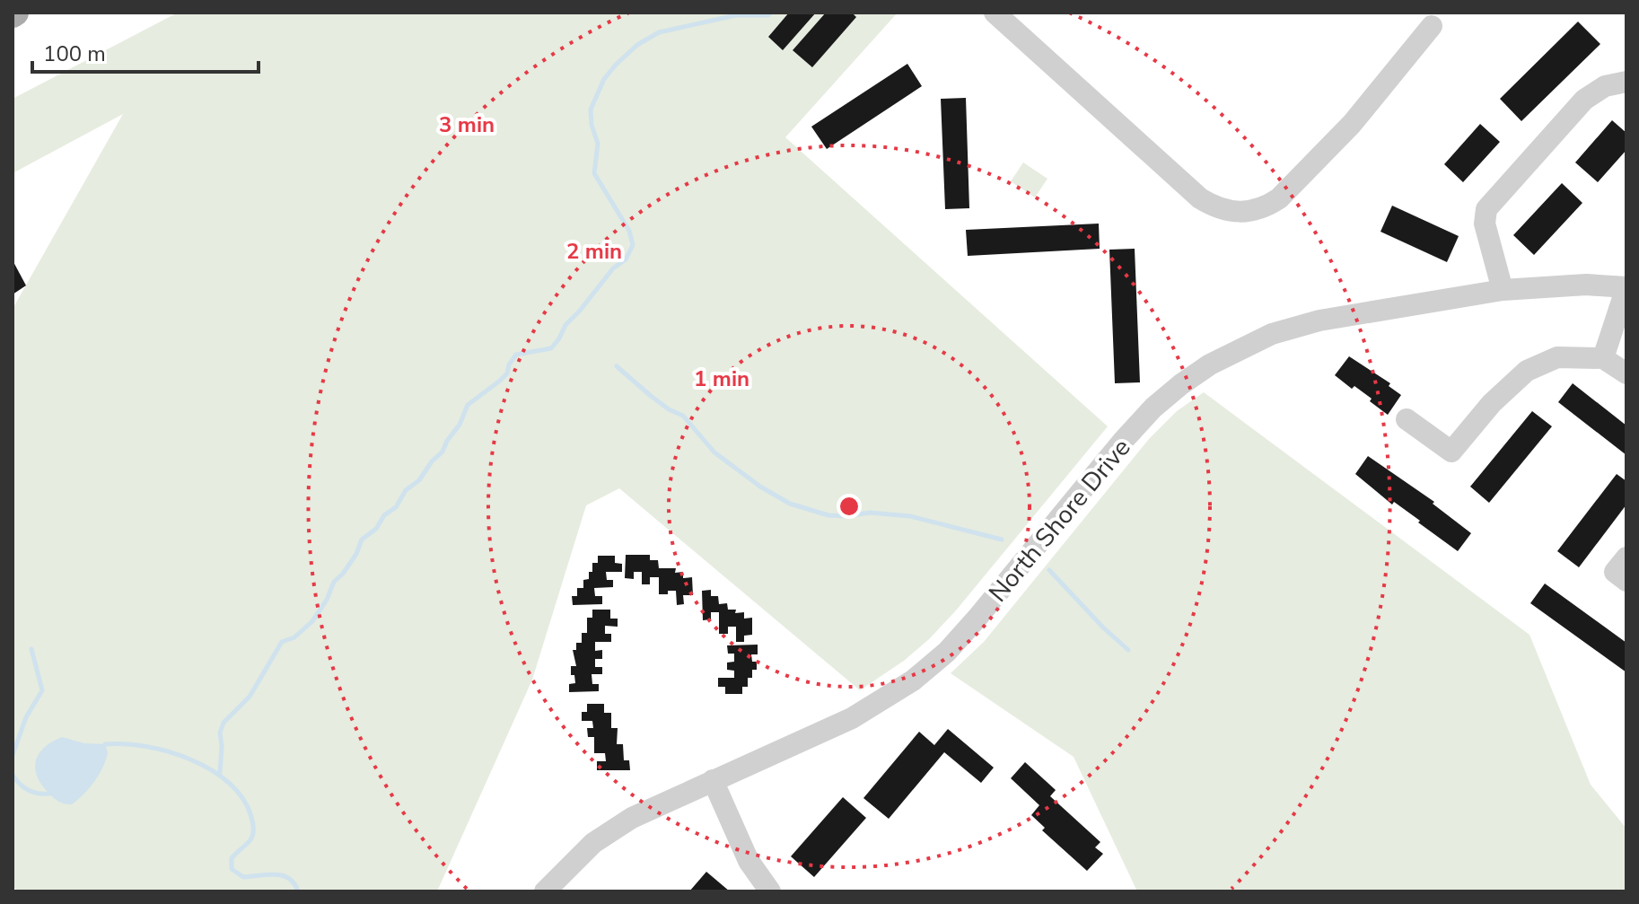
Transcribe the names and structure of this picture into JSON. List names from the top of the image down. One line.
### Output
{"streets":{"street":["North Shore Drive"]},"scale_bar":"100 m","rings":["3 min","2 min","1 min"]}
